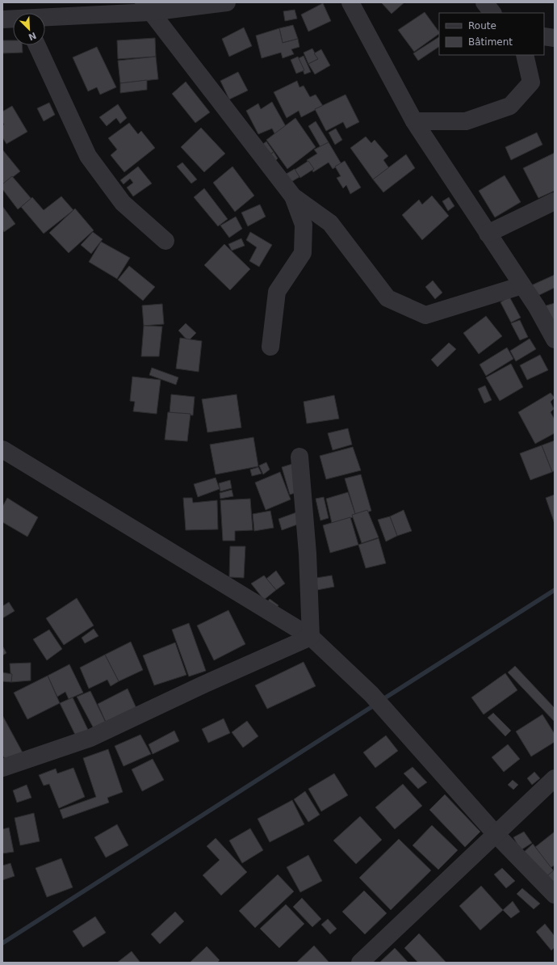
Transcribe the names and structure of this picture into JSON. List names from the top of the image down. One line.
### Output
{"legend":["Route","Bâtiment"],"north":"bottom right"}
